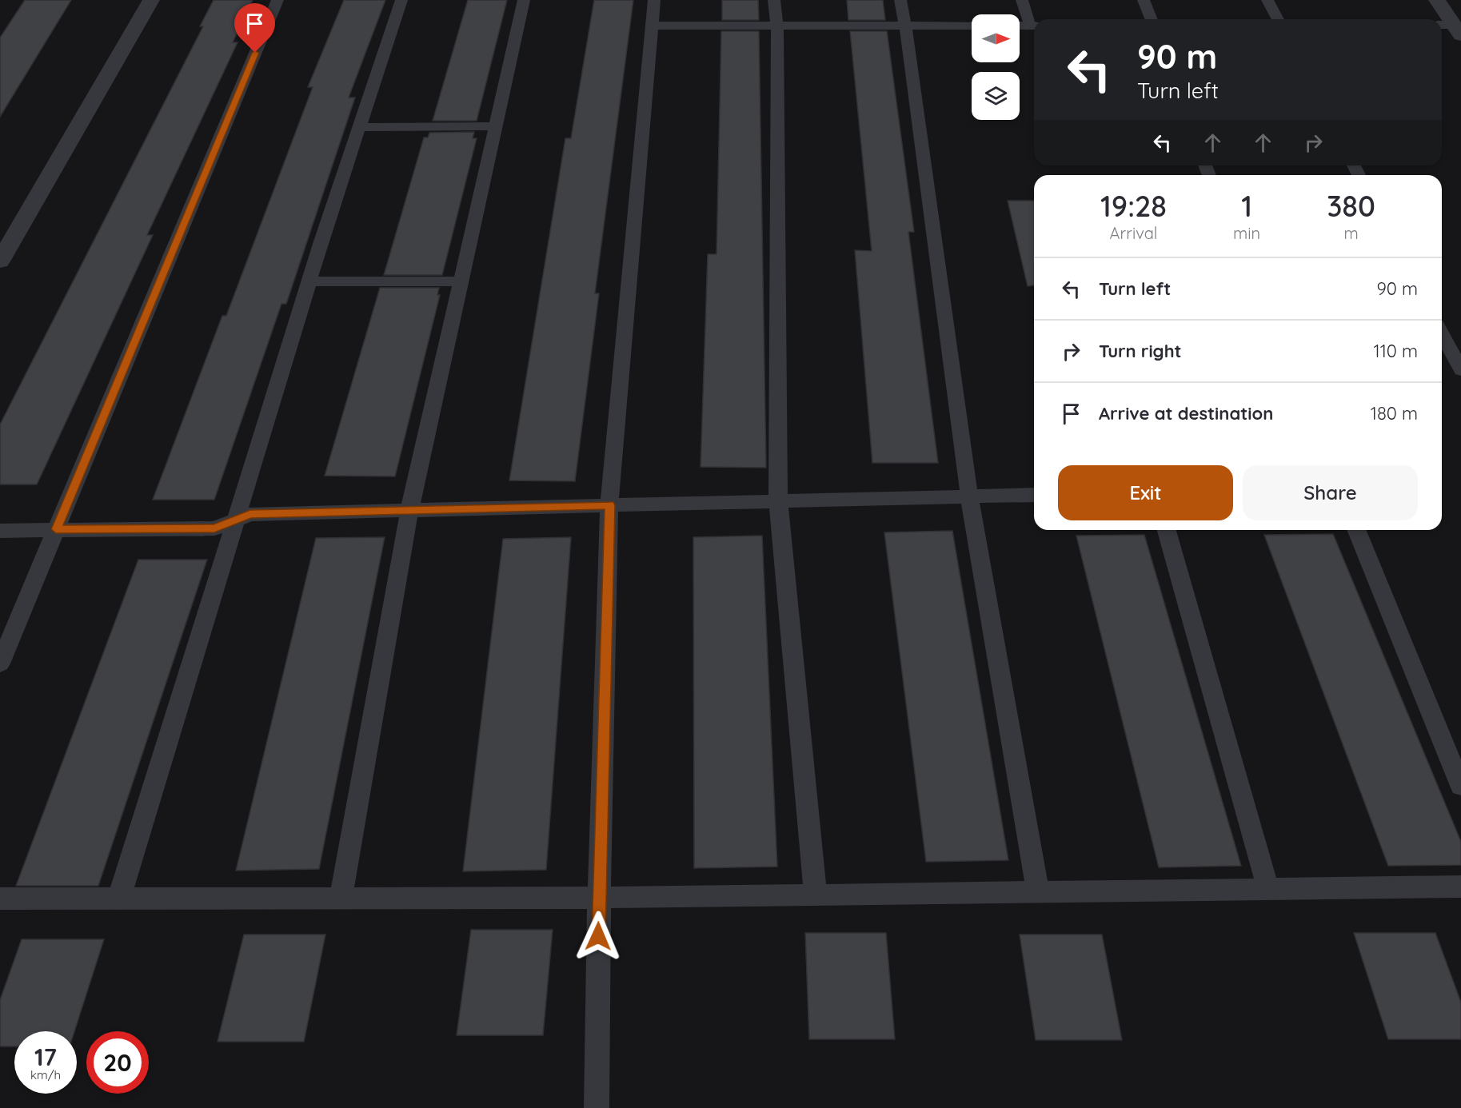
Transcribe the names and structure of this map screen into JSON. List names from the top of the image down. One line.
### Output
{"north":"right","page":{"turn":["90 m","Turn left"],"eta":["19:28","Arrival","1","min","380","m"],"list":[{"name":"Turn left","value":"90 m"},{"name":"Turn right","value":"110 m"},{"name":"Arrive at destination","value":"180 m"}],"buttons":["Exit","Share"],"speed":"17 km/h","limit":"20"}}
